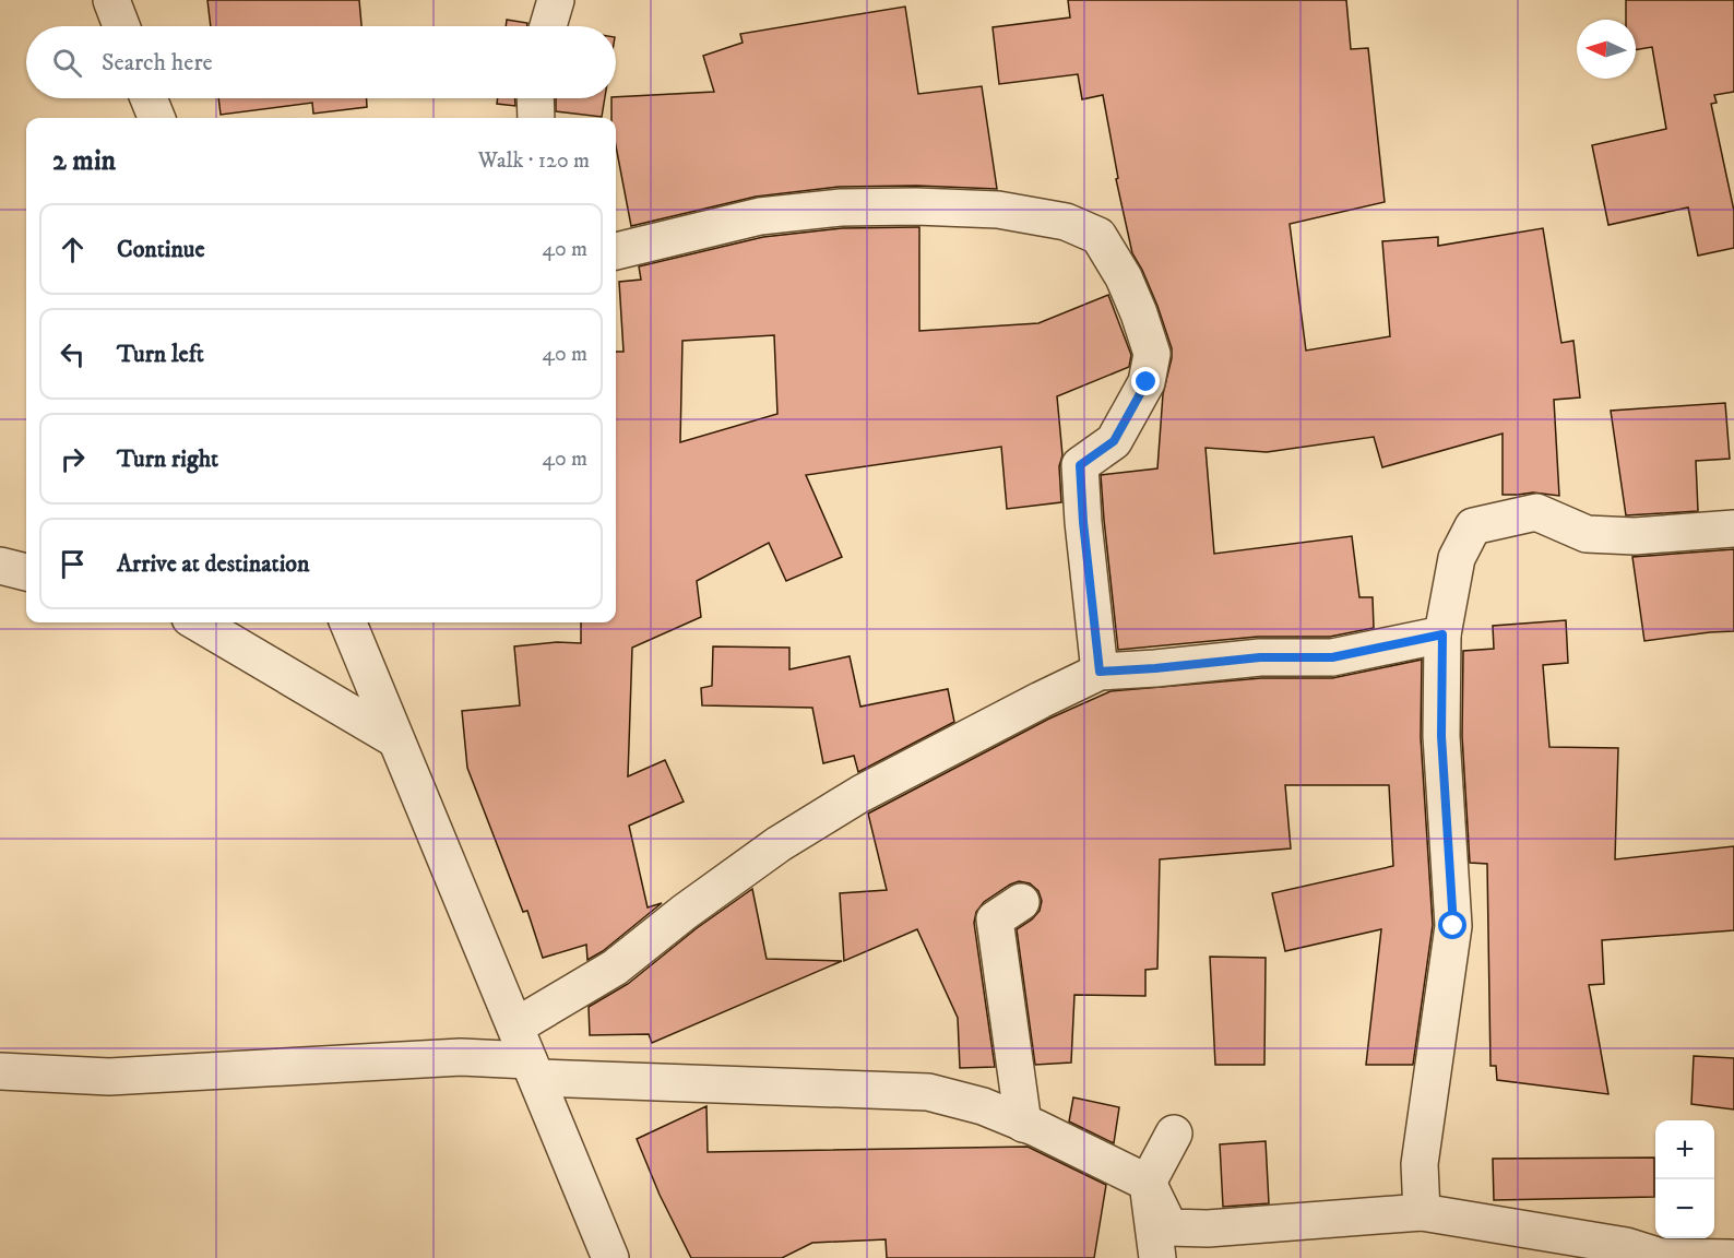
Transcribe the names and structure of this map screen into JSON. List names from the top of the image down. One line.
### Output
{"north":"left","page":{"search":"Search here","heading":["2 min","Walk · 120 m"],"list":[["Continue","40 m"],["Turn left","40 m"],["Turn right","40 m"],"Arrive at destination"],"map_buttons":["+","−"]}}
